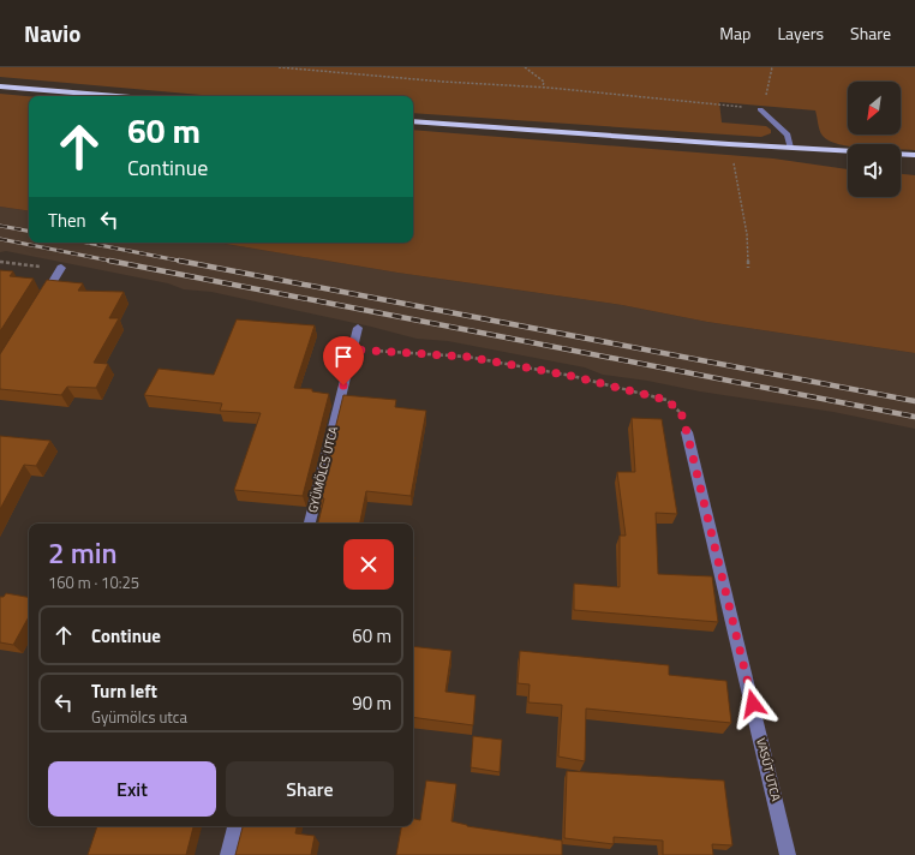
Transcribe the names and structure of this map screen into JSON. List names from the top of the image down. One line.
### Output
{"streets":{"street":["GYÜMÖLCS UTCA","VASÚT UTCA"]},"north":"bottom left","page":{"header":"Navio","nav":["Map","Layers","Share"],"turn":["60 m","Continue"],"then":"Then","heading":["2 min","160 m · 10:25"],"list":[{"name":"Continue","value":"60 m"},{"name":"Turn left","note":"Gyümölcs utca","value":"90 m"}],"buttons":["Exit","Share"]}}
